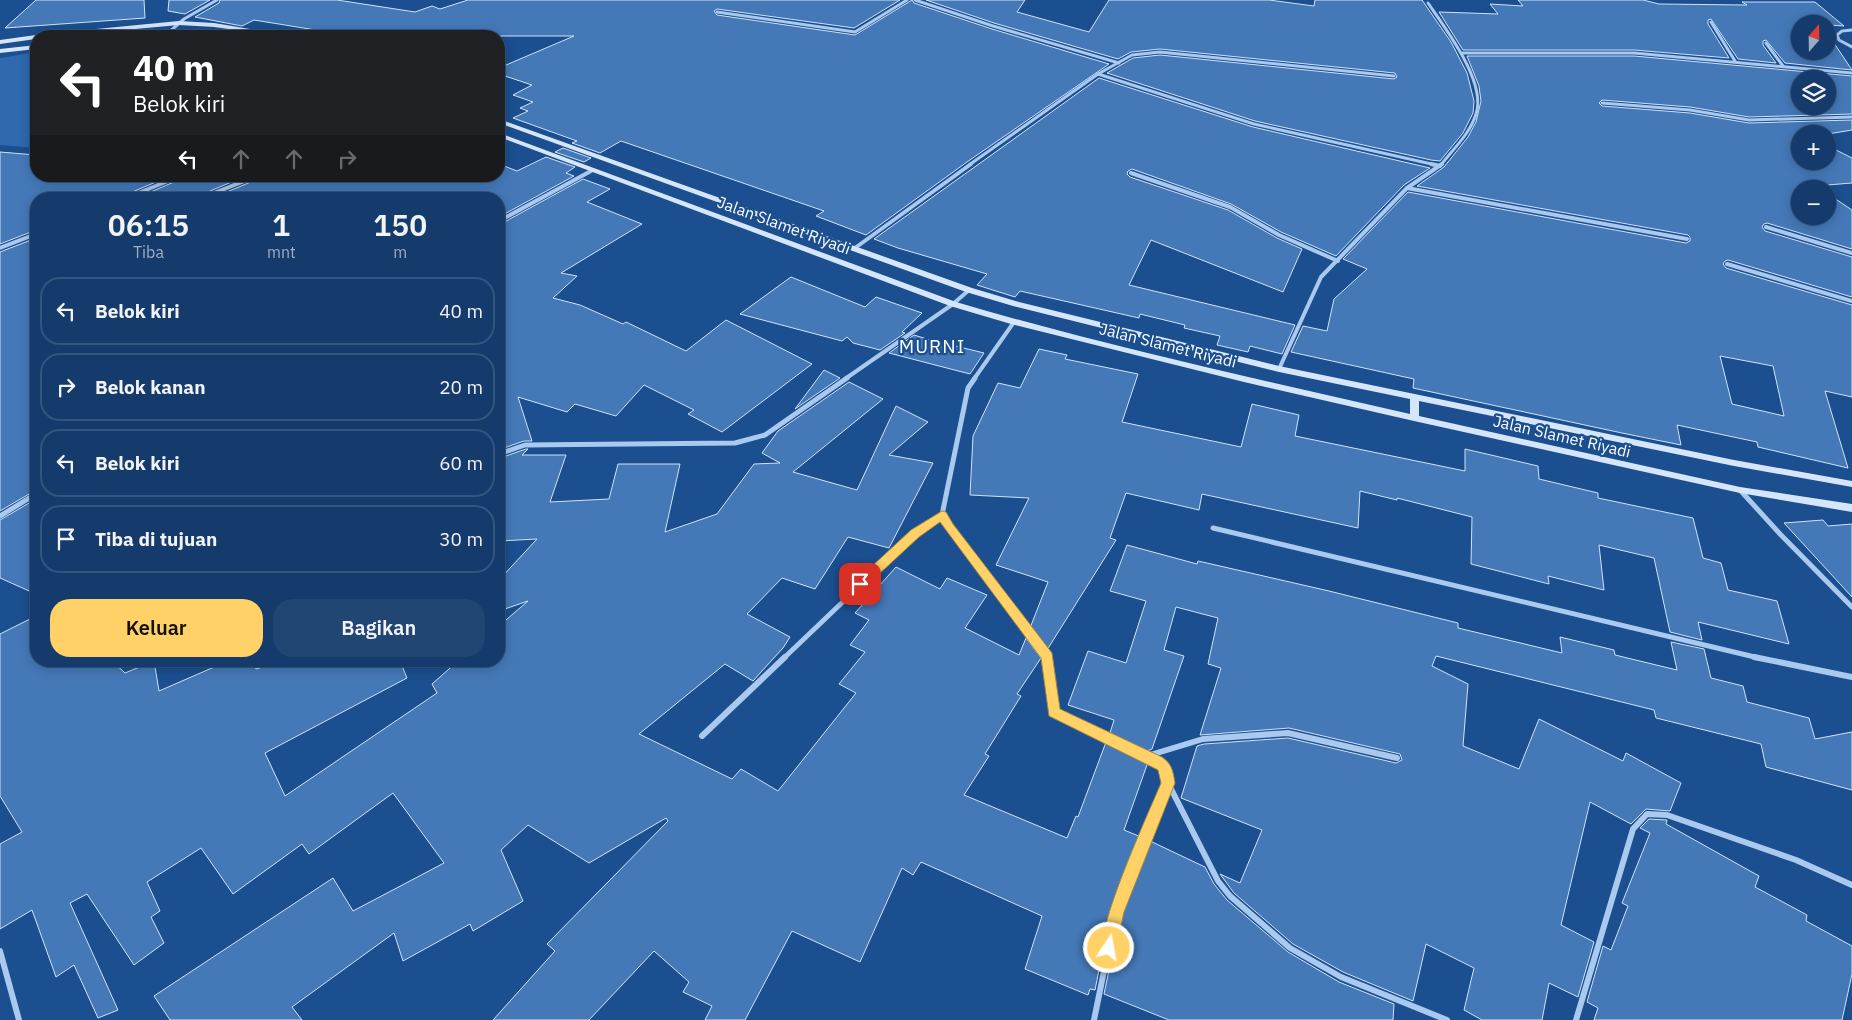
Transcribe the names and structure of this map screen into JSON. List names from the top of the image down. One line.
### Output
{"streets":{"main road":["Jalan Slamet Riyadi"]},"districts":["MURNI"],"north":"top","page":{"map_buttons":["+","−"],"turn":["40 m","Belok kiri"],"eta":["06:15","Tiba","1","mnt","150","m"],"list":[{"name":"Belok kiri","value":"40 m"},{"name":"Belok kanan","value":"20 m"},{"name":"Belok kiri","value":"60 m"},{"name":"Tiba di tujuan","value":"30 m"}],"buttons":["Keluar","Bagikan"]}}
